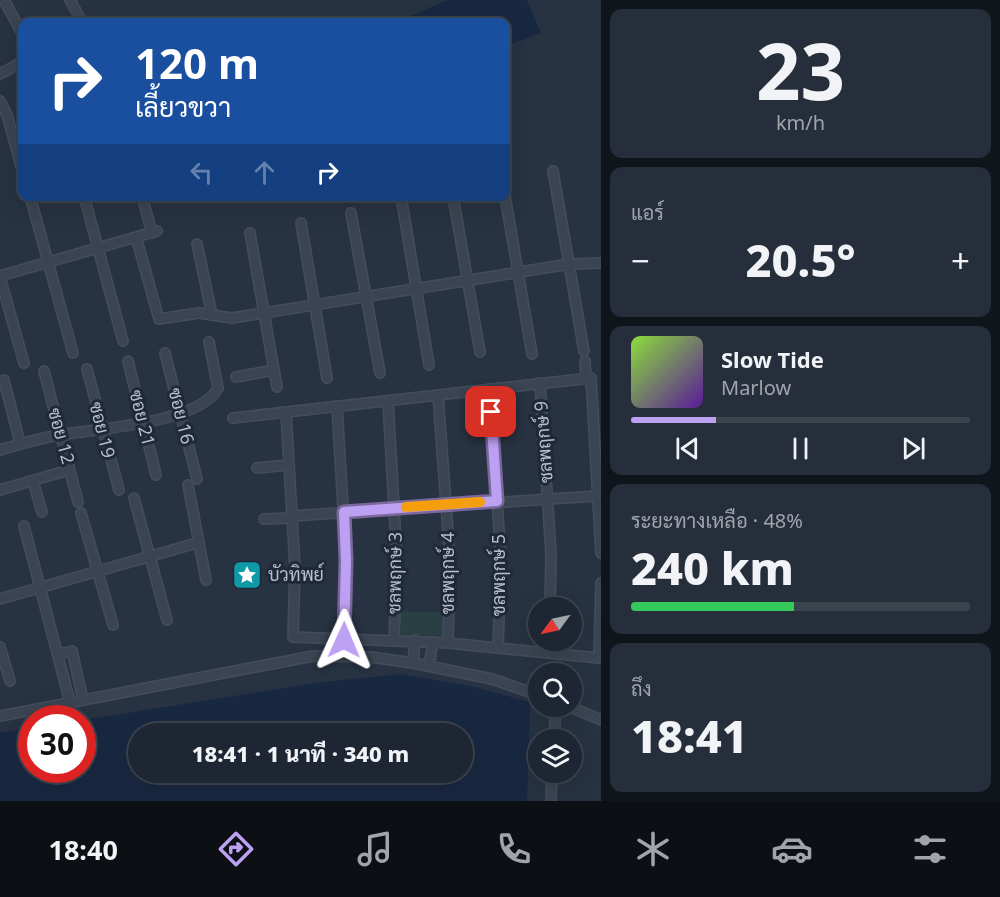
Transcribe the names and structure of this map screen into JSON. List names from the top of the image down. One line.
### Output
{"streets":{"street":["ซอย 16","ซอย 21","ซอย 19","ซอย 12","ชลพฤกษ์ 9","ชลพฤกษ์ 3","ชลพฤกษ์ 4","ชลพฤกษ์ 5"]},"places":{"place":["บัวทิพย์"]},"north":"bottom left","page":{"tile":[["23","km/h"],"แอร์",["ระยะทางเหลือ · 48%","240 km"],["ถึง","18:41"]],"turn":["120 m","เลี้ยวขวา"],"heat":["−","20.5°","+"],"song":["Slow Tide","Marlow"],"limit":"30","trip":"18:41 · 1 นาที · 340 m","tabs":"18:40"}}
